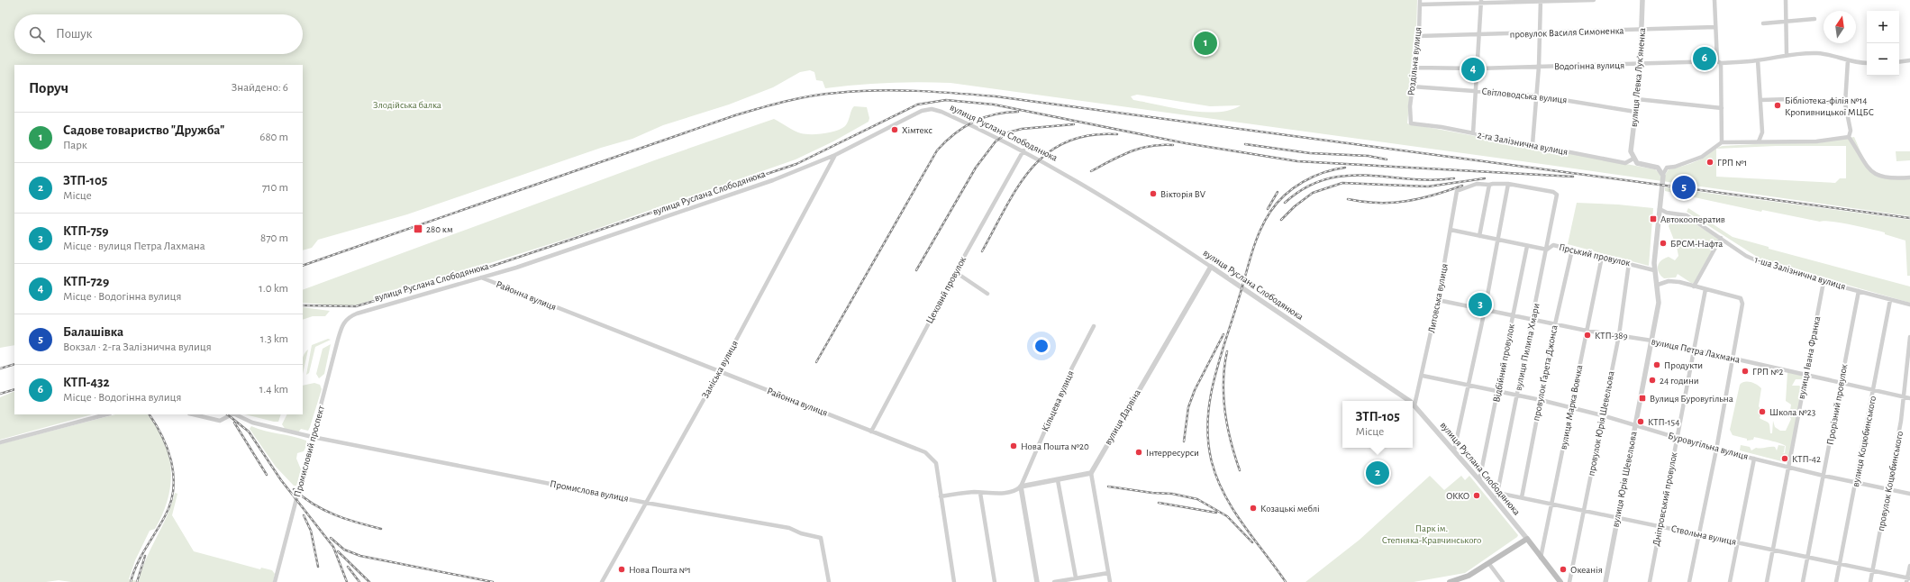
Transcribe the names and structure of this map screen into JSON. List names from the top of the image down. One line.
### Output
{"streets":{"main road":["вулиця Руслана Слободянюка"],"street":["провулок Василя Симоненка","Роздільна вулиця","Водогінна вулиця","вулиця Левка Лукʼяненка","Світловодська вулиця","2-га Залізнична вулиця","Гірський провулок","1-ша Залізнична вулиця","Цеховий провулок","Районна вулиця","Литовська вулиця","вулиця Пилипа Хмари","вулиця Петра Лахмана","вулиця Івана Франка","Відбійний провулок","Заміська вулиця","провулок Ґарета Джонса","Кільцева вулиця","Прорізний провулок","вулиця Марка Вовчка","вулиця Дарвіна","провулок Юрія Шевельова","вулиця Коцюбинського","Буровугільна вулиця","Промисловий проспект","вулиця Юрія Шевельова","провулок Коцюбинського","Промислова вулиця","Дніпровський провулок","Ствольна вулиця"]},"crossings":[["провулок Василя Симоненка","Роздільна вулиця"],["провулок Василя Симоненка","вулиця Левка Лукʼяненка"],["Роздільна вулиця","Водогінна вулиця"],["Роздільна вулиця","Світловодська вулиця"],["Роздільна вулиця","2-га Залізнична вулиця"],["Водогінна вулиця","вулиця Левка Лукʼяненка"],["вулиця Левка Лукʼяненка","Світловодська вулиця"],["вулиця Левка Лукʼяненка","2-га Залізнична вулиця"],["вулиця Руслана Слободянюка","Цеховий провулок"],["вулиця Руслана Слободянюка","Районна вулиця"],["вулиця Руслана Слободянюка","Литовська вулиця"],["вулиця Руслана Слободянюка","Відбійний провулок"],["вулиця Руслана Слободянюка","Заміська вулиця"],["вулиця Руслана Слободянюка","вулиця Марка Вовчка"],["вулиця Руслана Слободянюка","вулиця Дарвіна"],["вулиця Руслана Слободянюка","Промисловий проспект"],["Гірський провулок","Литовська вулиця"],["Гірський провулок","вулиця Пилипа Хмари"],["Гірський провулок","Відбійний провулок"],["Гірський провулок","провулок Ґарета Джонса"],["Гірський провулок","вулиця Марка Вовчка"],["Гірський провулок","провулок Юрія Шевельова"],["Гірський провулок","вулиця Юрія Шевельова"],["1-ша Залізнична вулиця","вулиця Івана Франка"],["1-ша Залізнична вулиця","Прорізний провулок"],["1-ша Залізнична вулиця","вулиця Коцюбинського"],["1-ша Залізнична вулиця","вулиця Юрія Шевельова"],["Цеховий провулок","Районна вулиця"],["Районна вулиця","Заміська вулиця"],["Литовська вулиця","вулиця Петра Лахмана"],["Литовська вулиця","Буровугільна вулиця"],["вулиця Пилипа Хмари","вулиця Петра Лахмана"],["вулиця Пилипа Хмари","Буровугільна вулиця"],["вулиця Пилипа Хмари","Ствольна вулиця"],["вулиця Петра Лахмана","вулиця Івана Франка"],["вулиця Петра Лахмана","Відбійний провулок"],["вулиця Петра Лахмана","провулок Ґарета Джонса"],["вулиця Петра Лахмана","Прорізний провулок"],["вулиця Петра Лахмана","вулиця Марка Вовчка"],["вулиця Петра Лахмана","провулок Юрія Шевельова"],["вулиця Петра Лахмана","вулиця Коцюбинського"],["вулиця Петра Лахмана","вулиця Юрія Шевельова"],["вулиця Петра Лахмана","провулок Коцюбинського"],["вулиця Петра Лахмана","Дніпровський провулок"],["вулиця Івана Франка","Буровугільна вулиця"],["вулиця Івана Франка","Ствольна вулиця"],["Відбійний провулок","Буровугільна вулиця"],["Заміська вулиця","Промислова вулиця"],["провулок Ґарета Джонса","Буровугільна вулиця"],["провулок Ґарета Джонса","Ствольна вулиця"],["Прорізний провулок","Буровугільна вулиця"],["Прорізний провулок","Ствольна вулиця"],["вулиця Марка Вовчка","Буровугільна вулиця"],["вулиця Марка Вовчка","Ствольна вулиця"],["провулок Юрія Шевельова","Буровугільна вулиця"],["провулок Юрія Шевельова","Ствольна вулиця"],["вулиця Коцюбинського","Буровугільна вулиця"],["вулиця Коцюбинського","Ствольна вулиця"],["Буровугільна вулиця","вулиця Юрія Шевельова"],["Буровугільна вулиця","провулок Коцюбинського"],["Буровугільна вулиця","Дніпровський провулок"],["Промисловий проспект","Промислова вулиця"],["вулиця Юрія Шевельова","Ствольна вулиця"],["провулок Коцюбинського","Ствольна вулиця"],["Дніпровський провулок","Ствольна вулиця"]],"parks":["Злодійська балка","Парк ім. Степняка-Кравчинського"],"places":{"other":["Бібліотека-філія №14 Кропивницької МЦБС","Хімтекс","ГРП №1","Вікторія BV","БРСМ-Нафта","КТП-389","Продукти","ГРП №2","24 години","Школа №23","КТП-154","Нова Пошта №20","Інтерресурси","КТП-42","OKKO","Козацькі меблі","Нова Пошта №1","Океанія"],"transit":["Автокооператив","280 км","Вулиця Буровугільна"]},"north":"top","page":{"map_buttons":["+","−"],"search":"Пошук","pins":["1","6","4","5","3","2"],"heading":["Поруч","Знайдено: 6"],"list":[{"mark":"1","name":"Садове товариство \"Дружба\"","note":"Парк","value":"680 m"},{"mark":"2","name":"ЗТП-105","note":"Місце","value":"710 m"},{"mark":"3","name":"КТП-759","note":"Місце · вулиця Петра Лахмана","value":"870 m"},{"mark":"4","name":"КТП-729","note":"Місце · Водогінна вулиця","value":"1.0 km"},{"mark":"5","name":"Балашівка","note":"Вокзал · 2-га Залізнична вулиця","value":"1.3 km"},{"mark":"6","name":"КТП-432","note":"Місце · Водогінна вулиця","value":"1.4 km"}],"popup":["ЗТП-105","Місце"]}}
